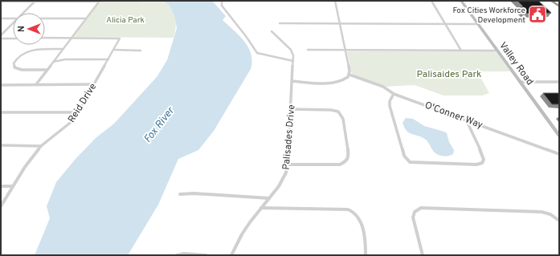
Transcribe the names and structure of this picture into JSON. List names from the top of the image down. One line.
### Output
{"streets":{"main road":["Valley Road"],"street":["Reid Drive","O'Conner Way","Palisades Drive"]},"water":["Fox River"],"parks":["Alicia Park","Palisaides Park"],"places":{"public building":["Fox Cities Workforce Development"]},"north":"left"}
